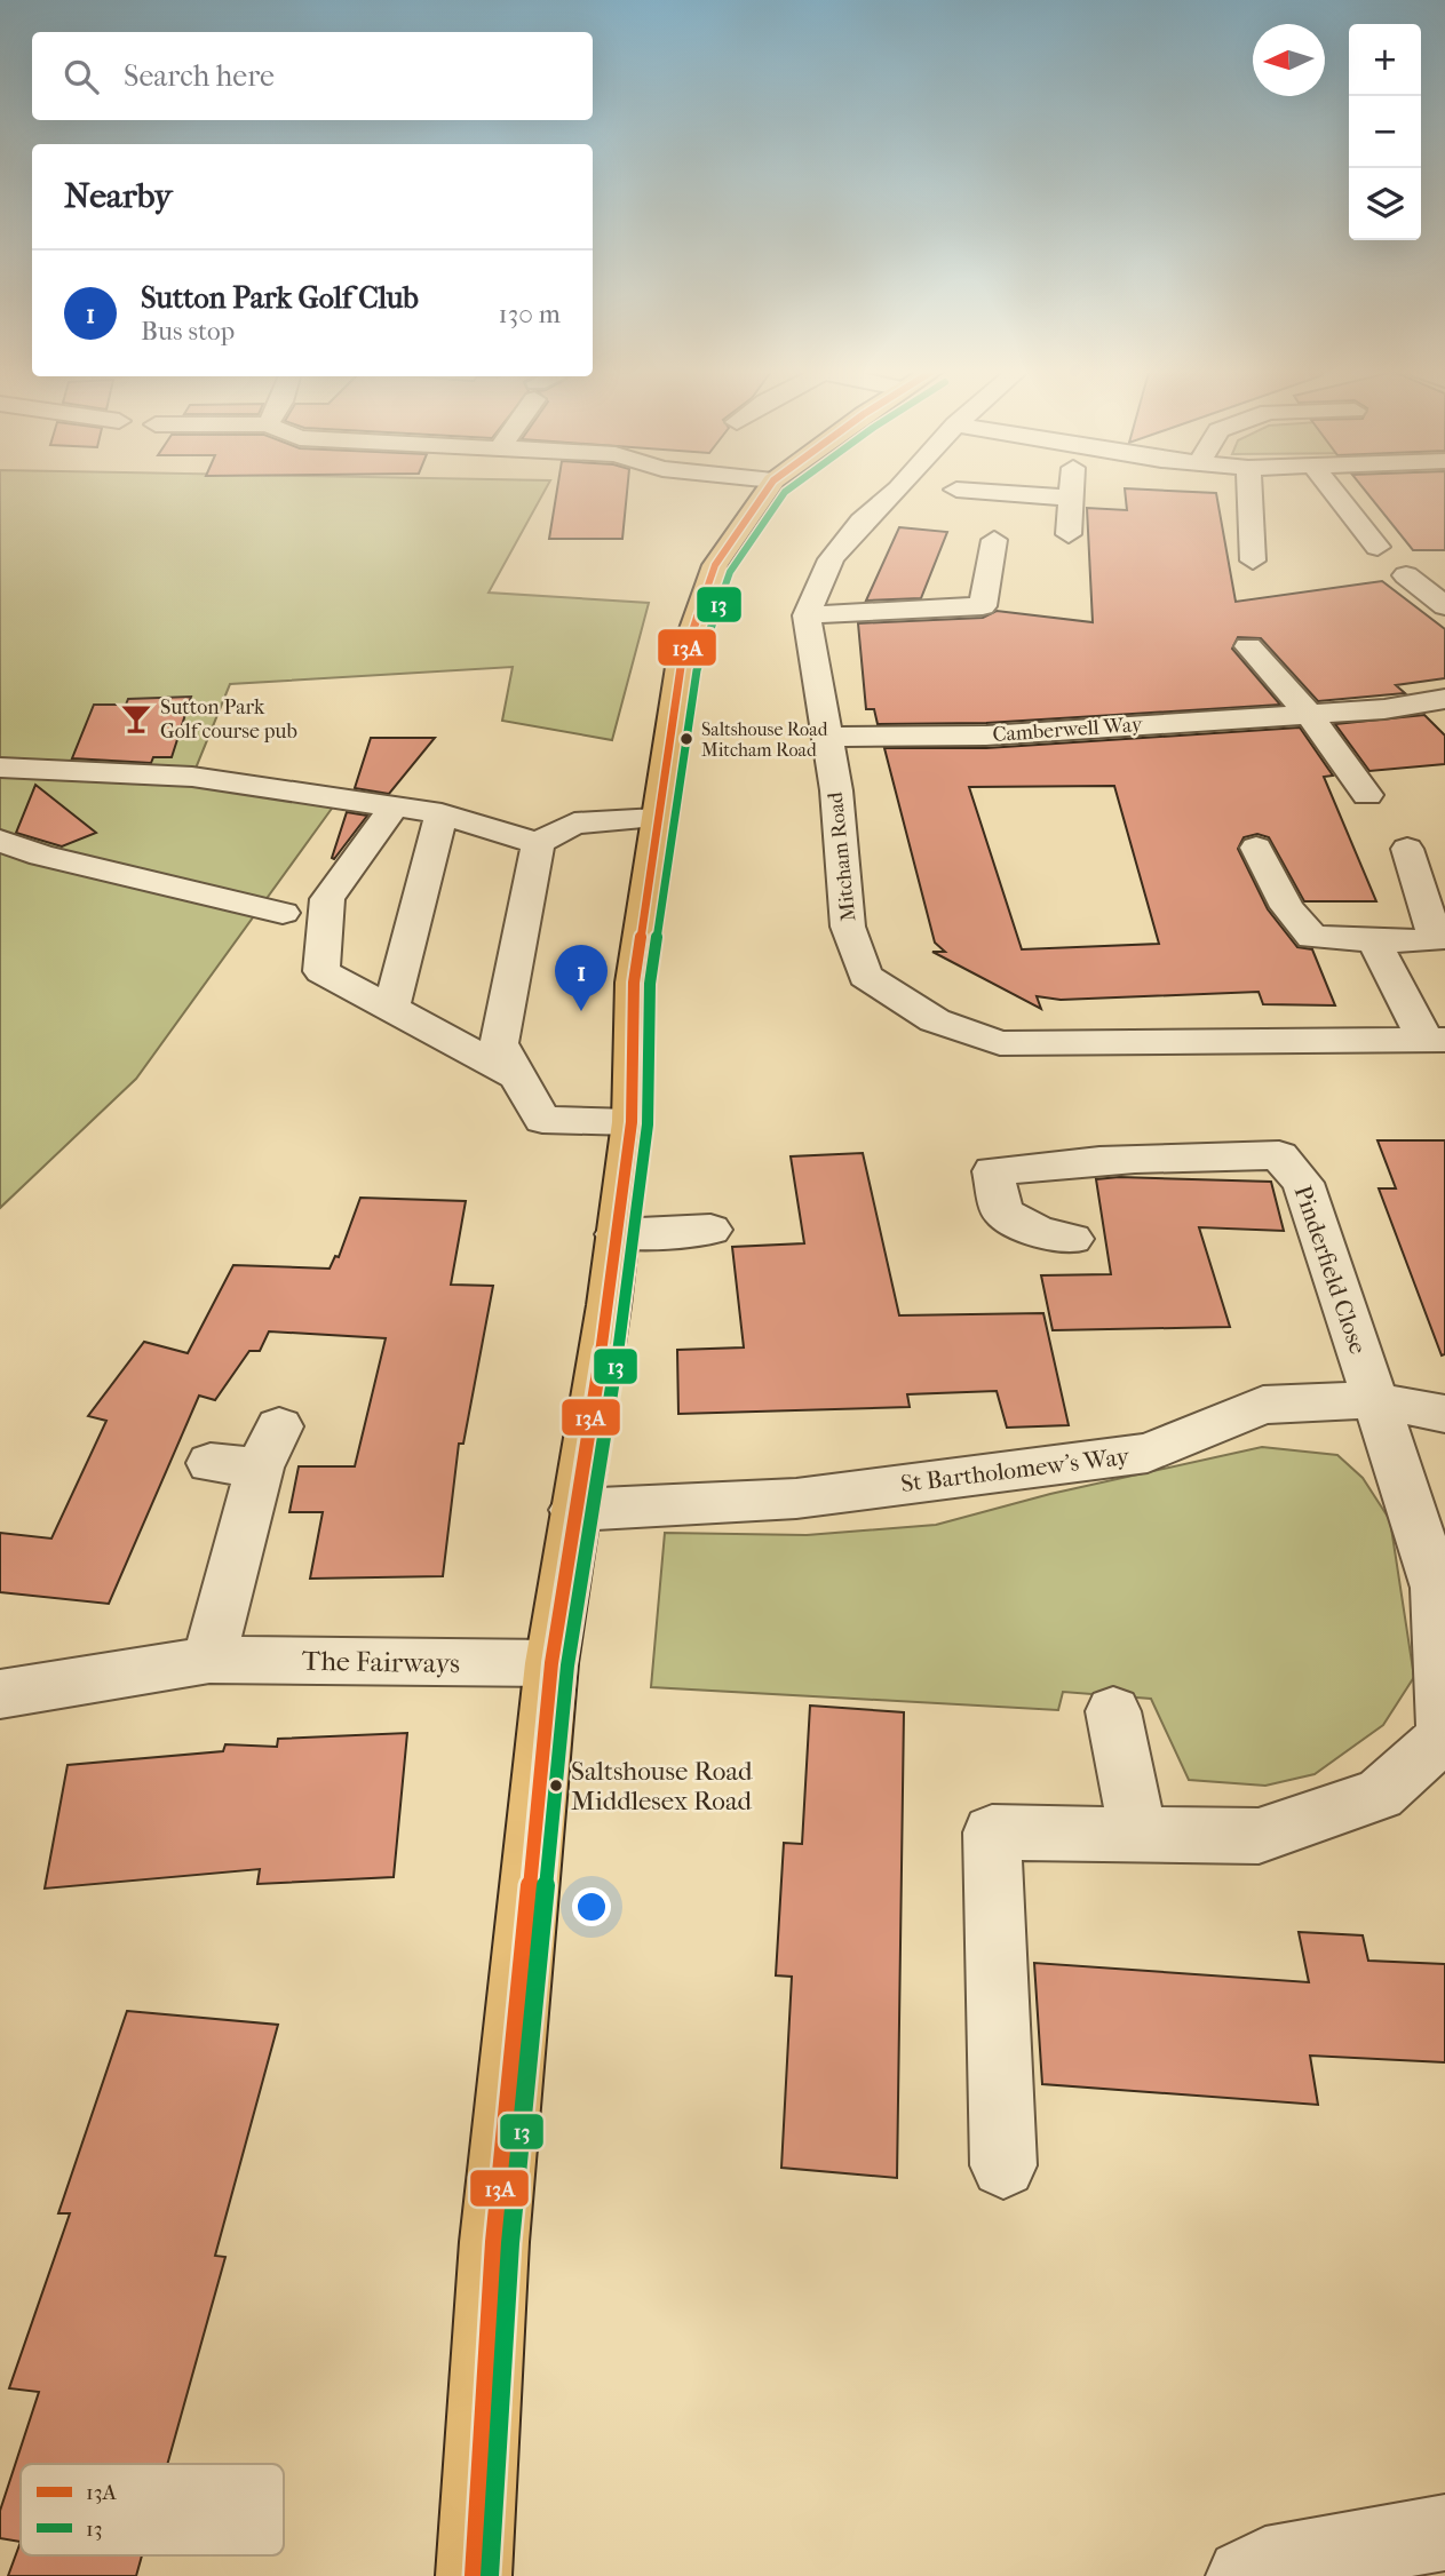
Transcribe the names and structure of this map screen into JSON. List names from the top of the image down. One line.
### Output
{"streets":{"street":["Camberwell Way","Mitcham Road","Pinderfield Close","St Bartholomew's Way","The Fairways"]},"crossings":[["Camberwell Way","Mitcham Road"],["Pinderfield Close","St Bartholomew's Way"]],"places":{"bar":["Sutton Park Golf course pub"],"other":["Saltshouse Road Mitcham Road","Saltshouse Road Middlesex Road"]},"lines":["transit line 13A","transit line 13"],"legend":["13A","13"],"north":"left","page":{"map_buttons":["+","−"],"search":"Search here","heading":"Nearby","list":[{"mark":"1","name":"Sutton Park Golf Club","note":"Bus stop","value":"130 m"}],"pins":"1"}}
